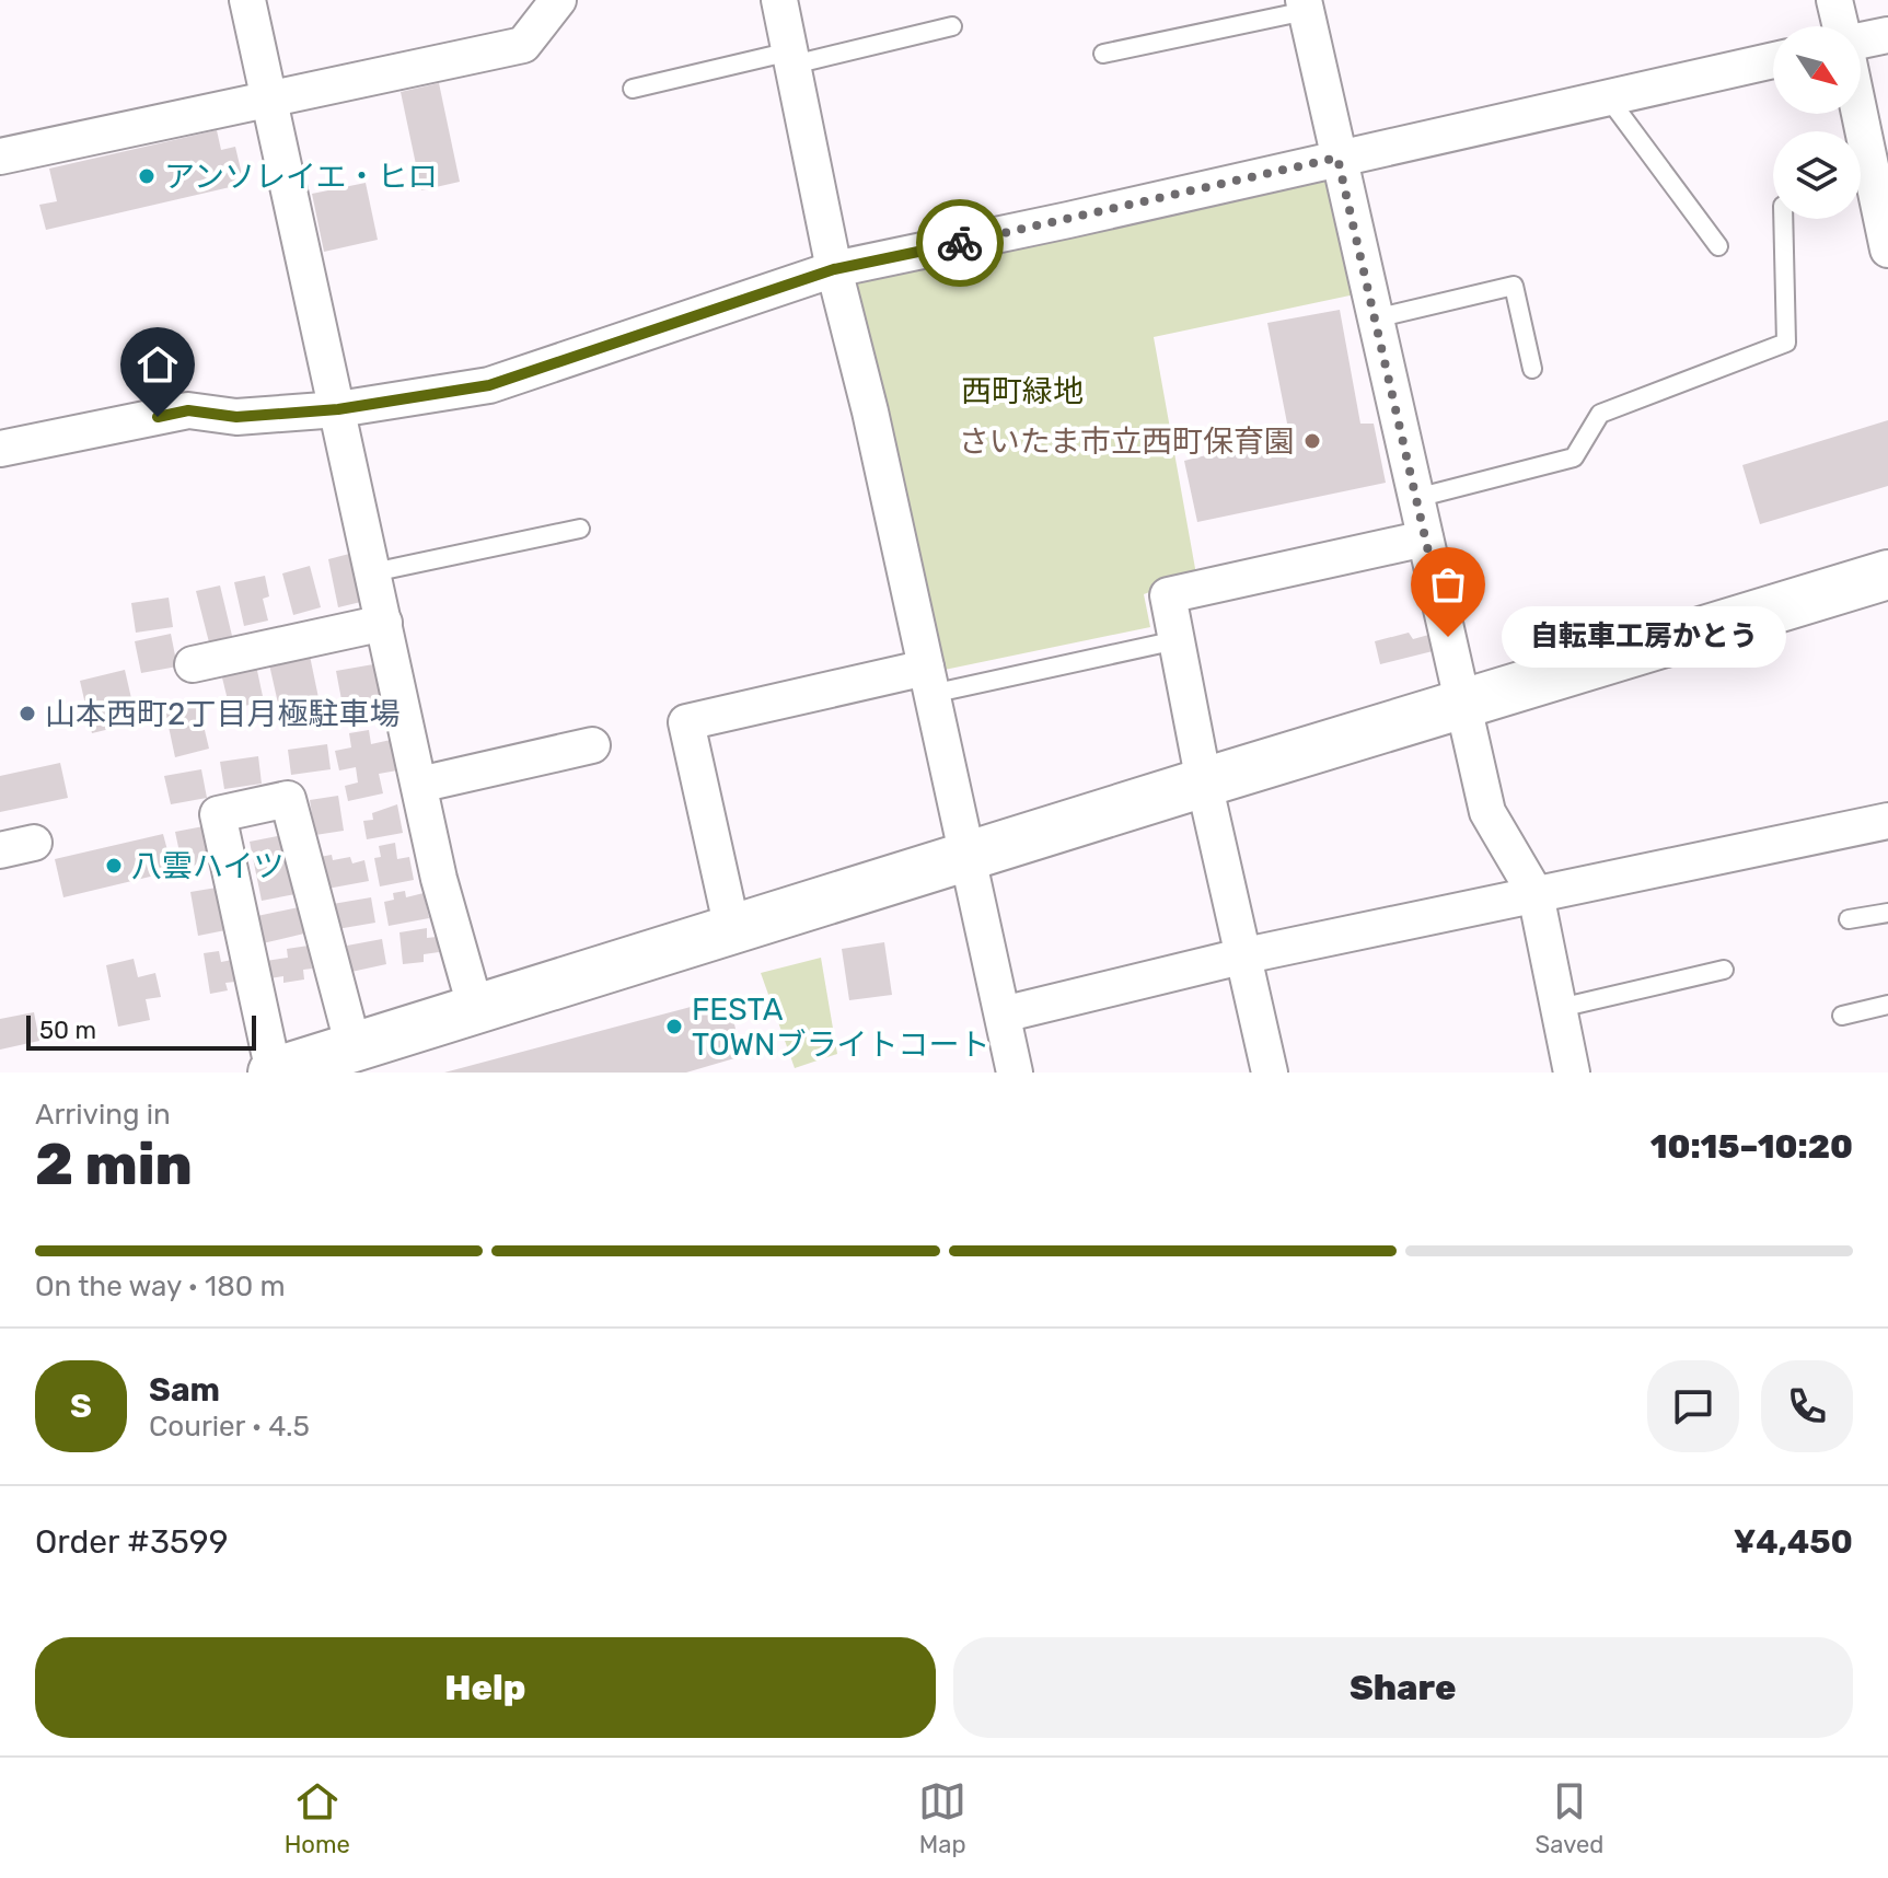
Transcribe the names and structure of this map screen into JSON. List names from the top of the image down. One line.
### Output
{"parks":["西町緑地"],"places":["アンソレイエ・ヒロ","さいたま市立西町保育園","自転車工房かとう","山本西町2丁目月極駐車場","八雲ハイツ","FESTA TOWNブライトコート"],"scale_bar":"50 m","north":"bottom right","page":{"bubble":"自転車工房かとう","scale":"50 m","heading":["2 min","Arriving in","10:15–10:20"],"panel":["Sam","Courier · 4.5","Order #3599","¥4,450"],"bar":"On the way · 180 m","round":"S","buttons":["Help","Share"],"tabs":["Home","Map","Saved"]}}
